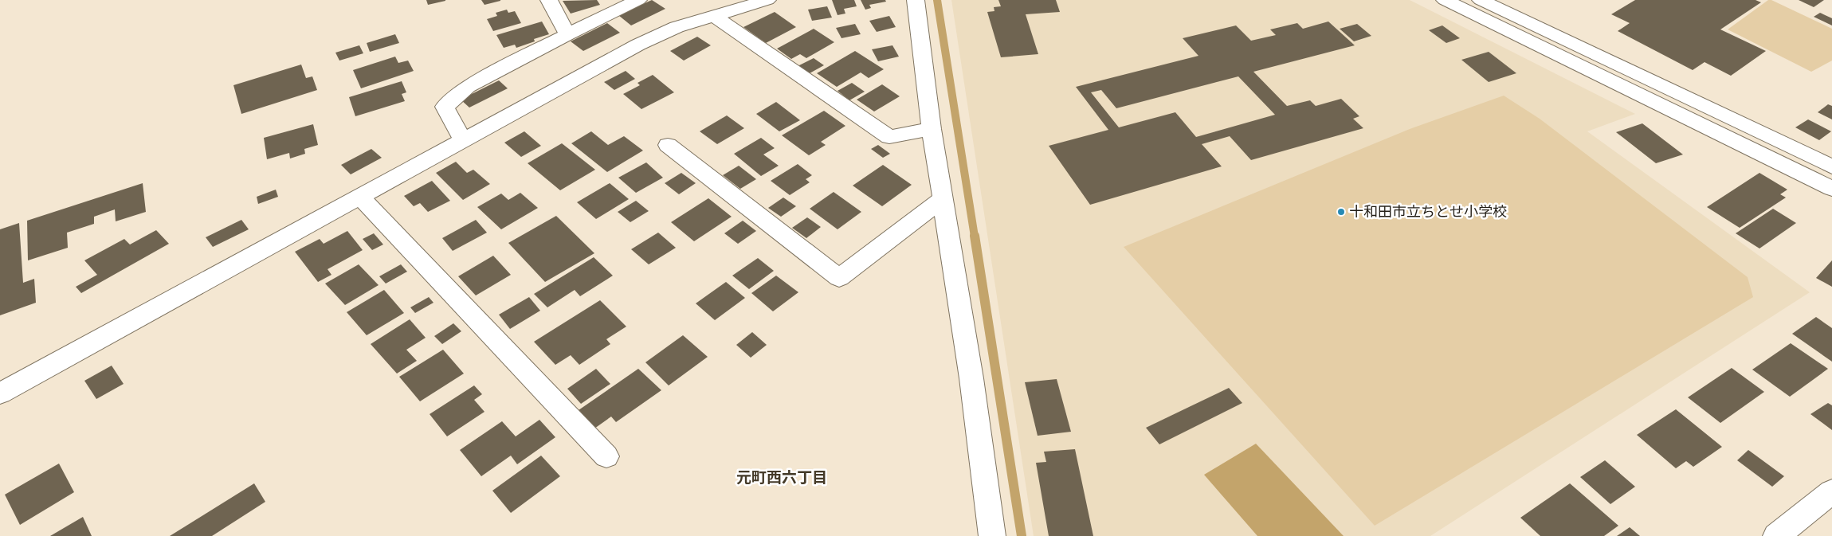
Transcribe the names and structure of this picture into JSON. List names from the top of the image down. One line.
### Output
{"districts":["元町西六丁目"],"places":["十和田市立ちとせ小学校"]}
